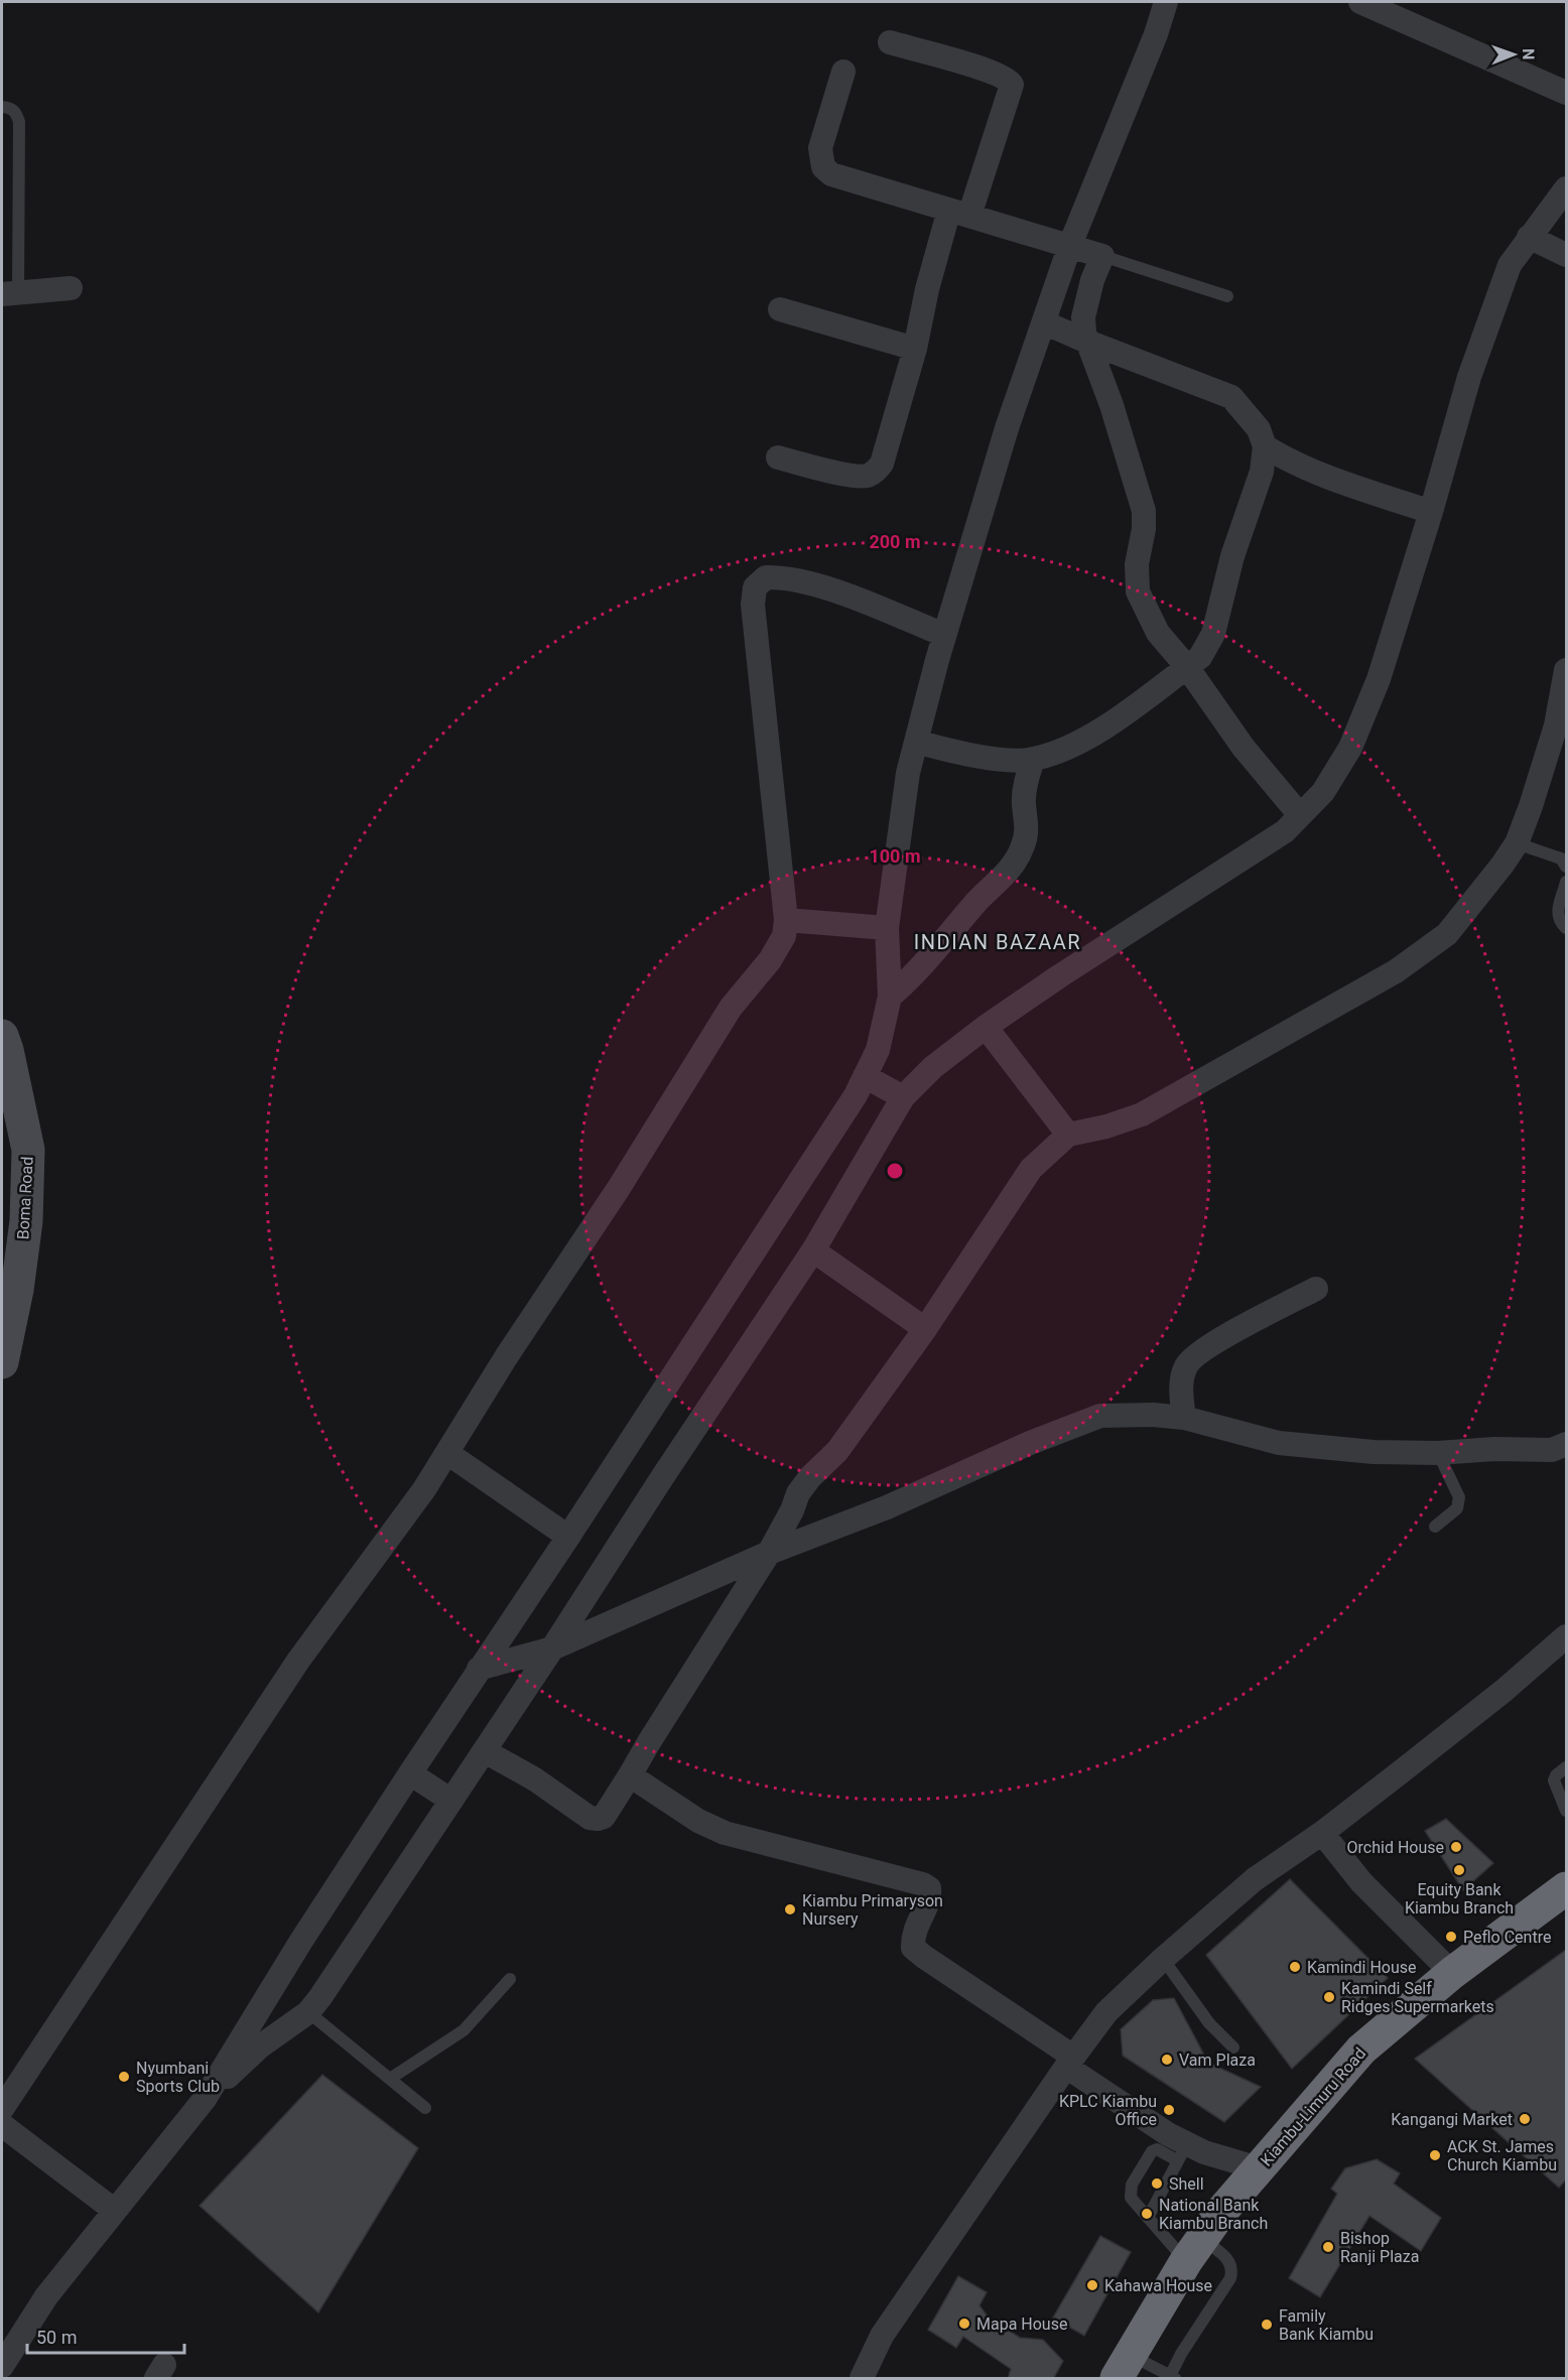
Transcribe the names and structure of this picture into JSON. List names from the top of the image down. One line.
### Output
{"streets":{"highway":["Kiambu-Limuru Road"],"main road":["Boma Road"]},"districts":["INDIAN BAZAAR"],"places":["Orchid House","Equity Bank Kiambu Branch","Kiambu Primaryson Nursery","Peflo Centre","Kamindi House","Kamindi Self Ridges Supermarkets","Vam Plaza","Nyumbani Sports Club","KPLC Kiambu Office","Kangangi Market","ACK St. James Church Kiambu","Shell","National Bank Kiambu Branch","Bishop Ranji Plaza","Kahawa House","Mapa House","Family Bank Kiambu"],"scale_bar":"50 m","north":"right","rings":["200 m","100 m"]}
